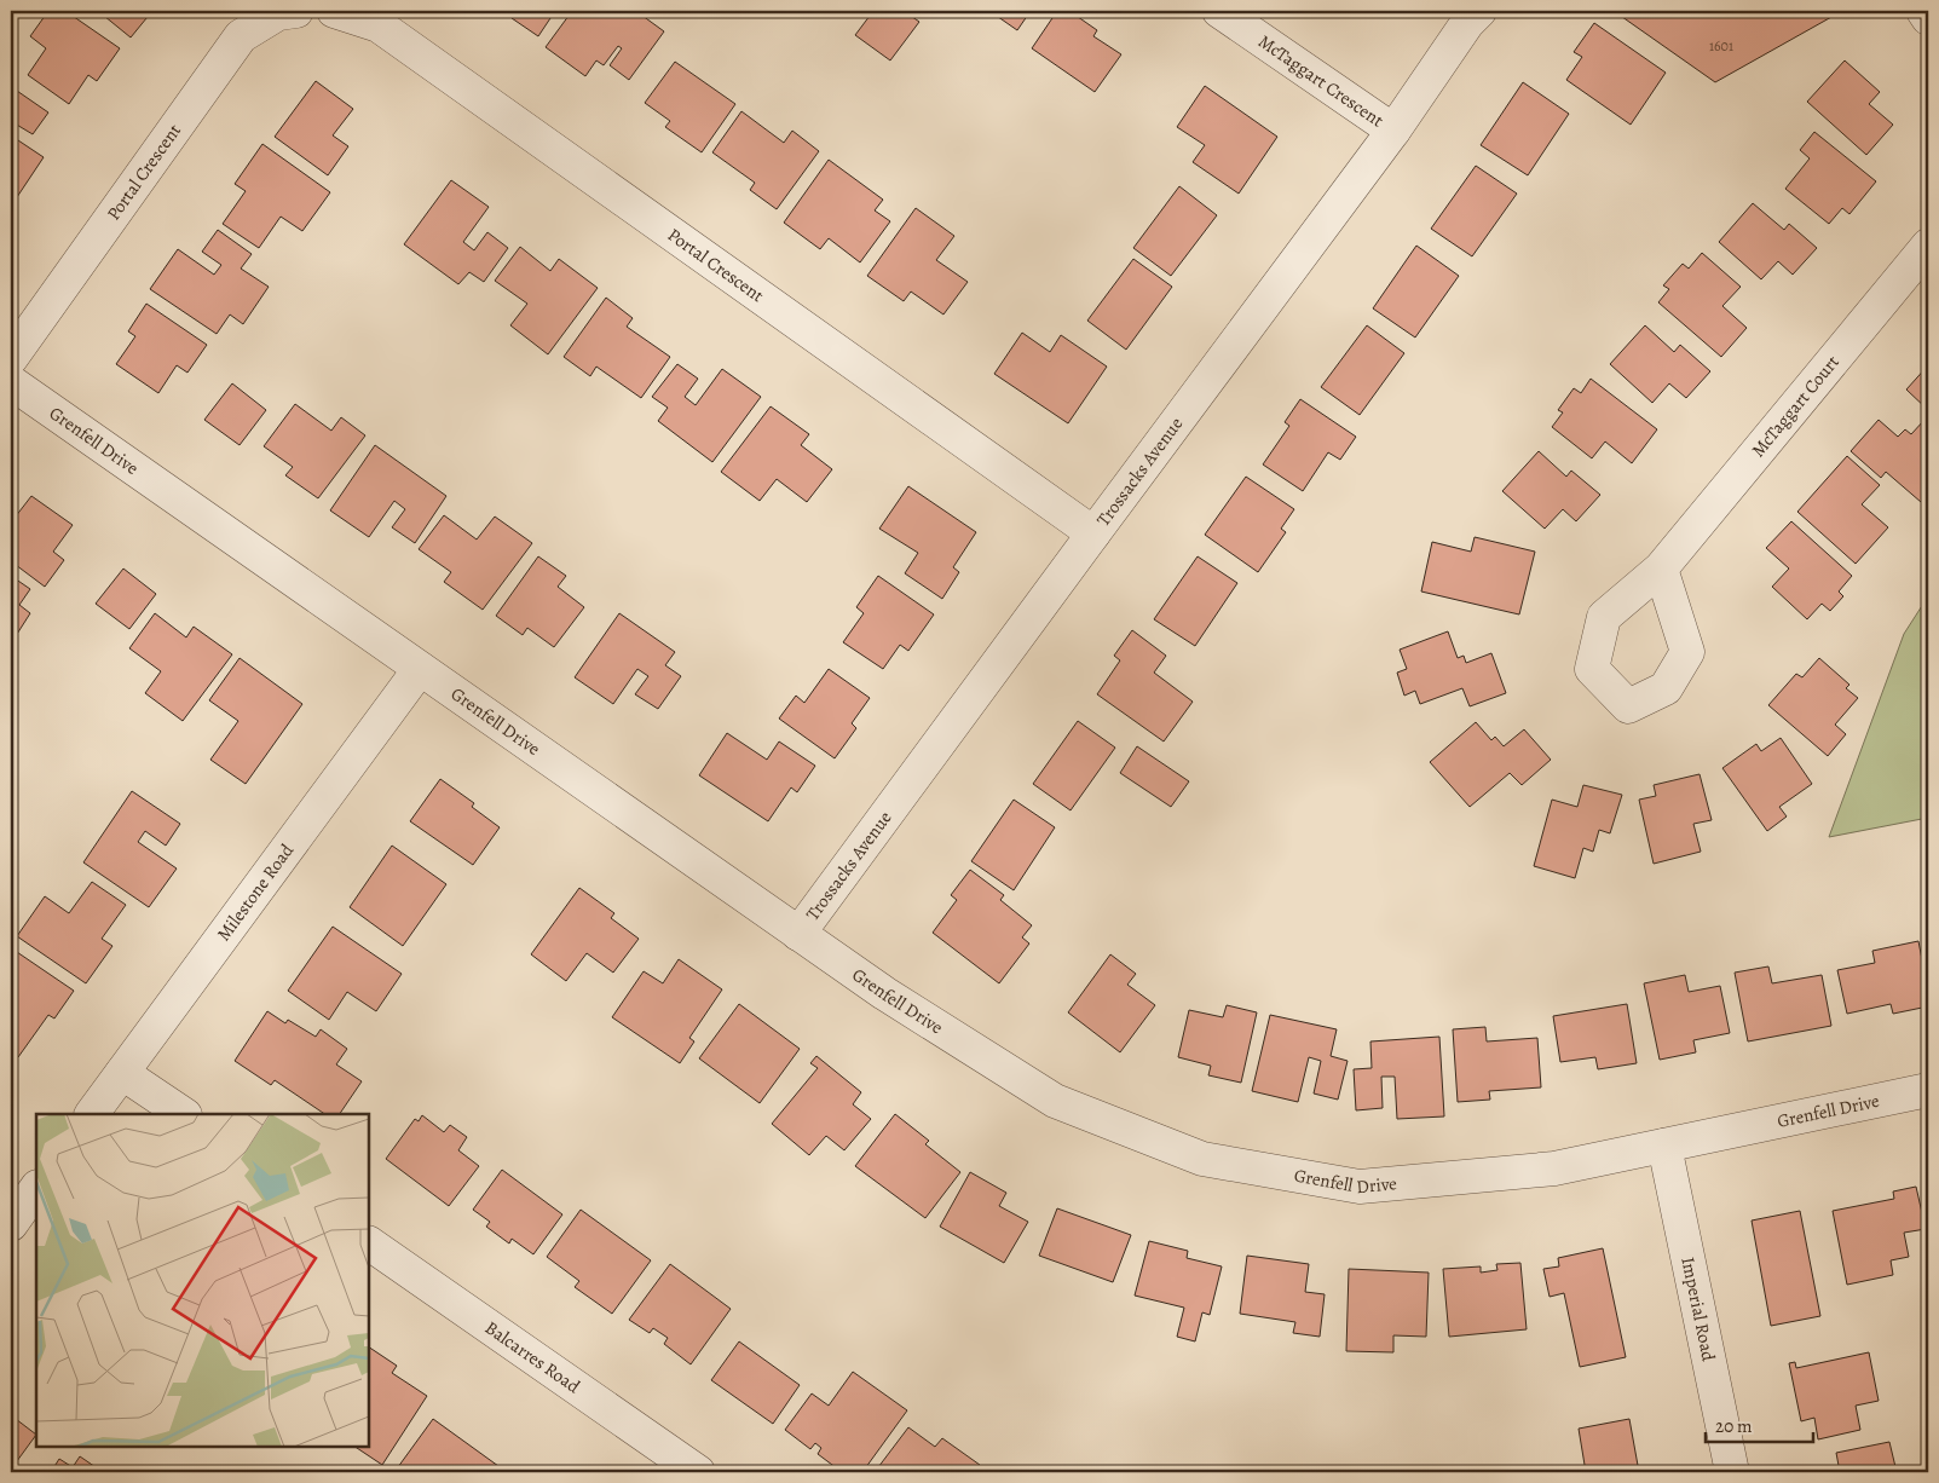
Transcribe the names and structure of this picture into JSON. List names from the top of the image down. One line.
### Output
{"streets":{"street":["McTaggart Crescent","Portal Crescent","McTaggart Court","Grenfell Drive","Trossacks Avenue","Milestone Road","Imperial Road","Balcarres Road"]},"crossings":[["McTaggart Crescent","Trossacks Avenue"],["Portal Crescent","Trossacks Avenue"],["Grenfell Drive","Trossacks Avenue"],["Grenfell Drive","Milestone Road"],["Grenfell Drive","Imperial Road"]],"house_numbers":["1601"],"scale_bar":"20 m"}
